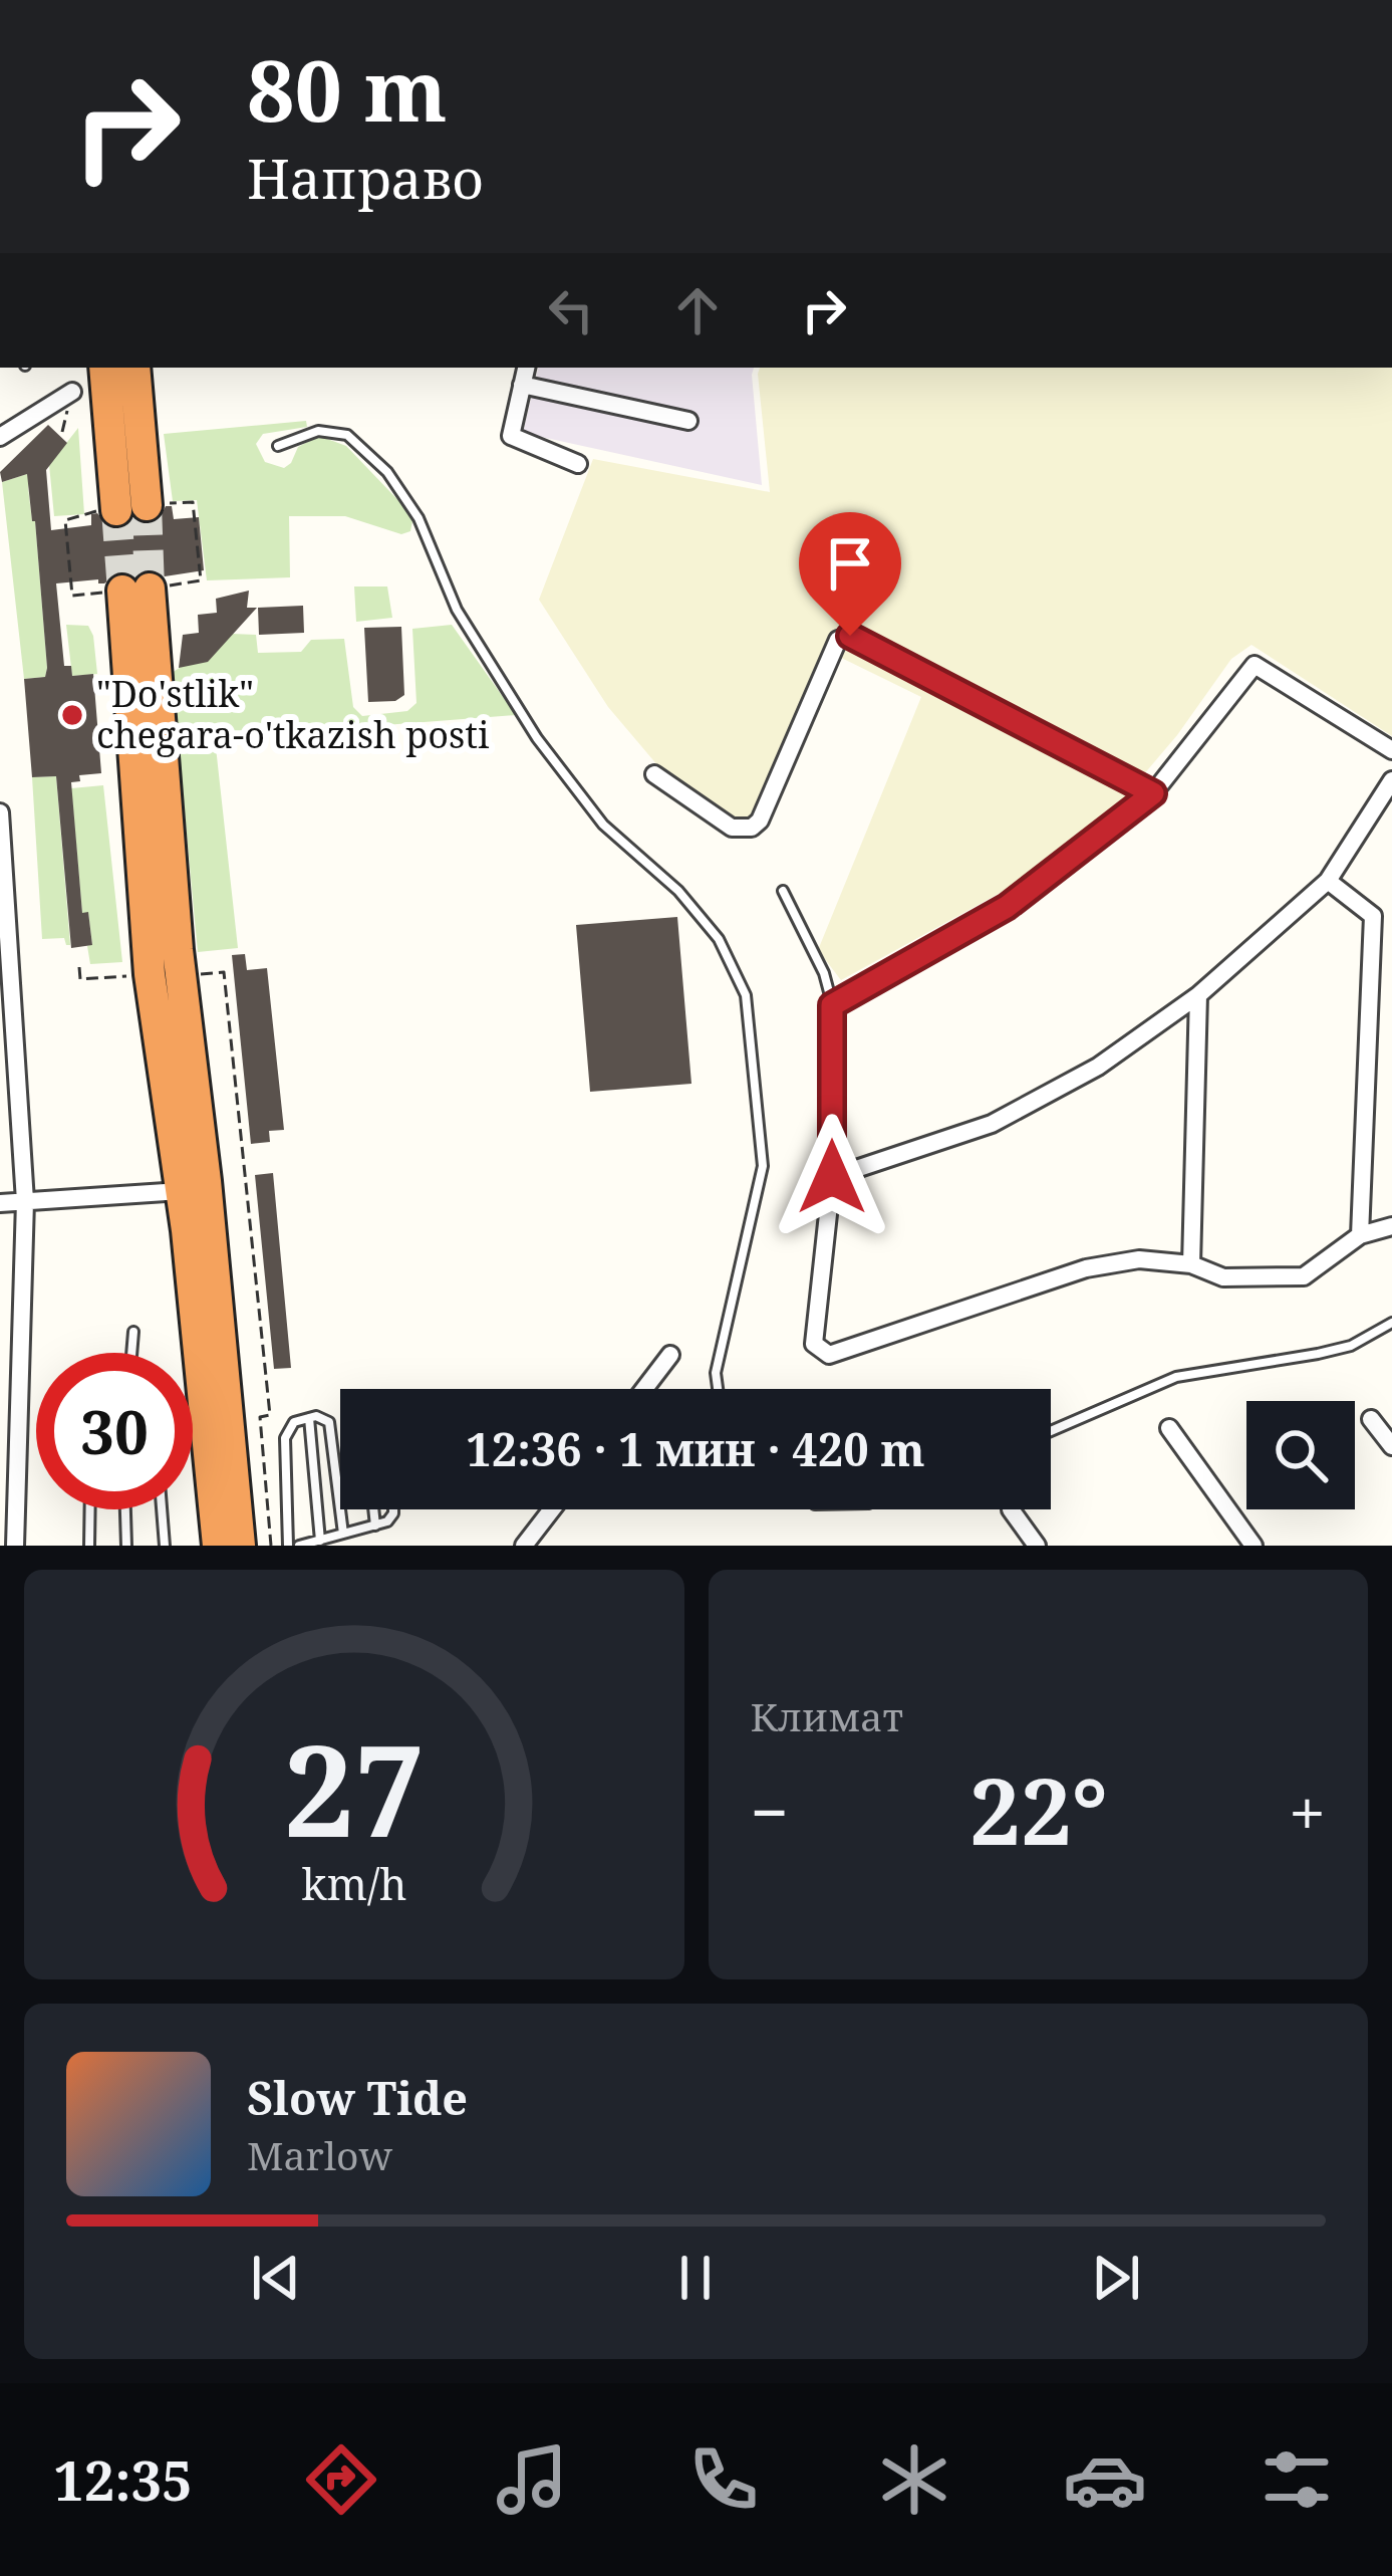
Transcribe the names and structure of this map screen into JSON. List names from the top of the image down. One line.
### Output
{"places":["\"Do'stlik\" chegara-o'tkazish posti"],"page":{"turn":["80 m","Направо"],"limit":"30","trip":"12:36 · 1 мин · 420 m","tile":"Климат","heat":["−","22°","+"],"song":["Slow Tide","Marlow"],"tabs":"12:35","gauge":["27","km/h"]}}
